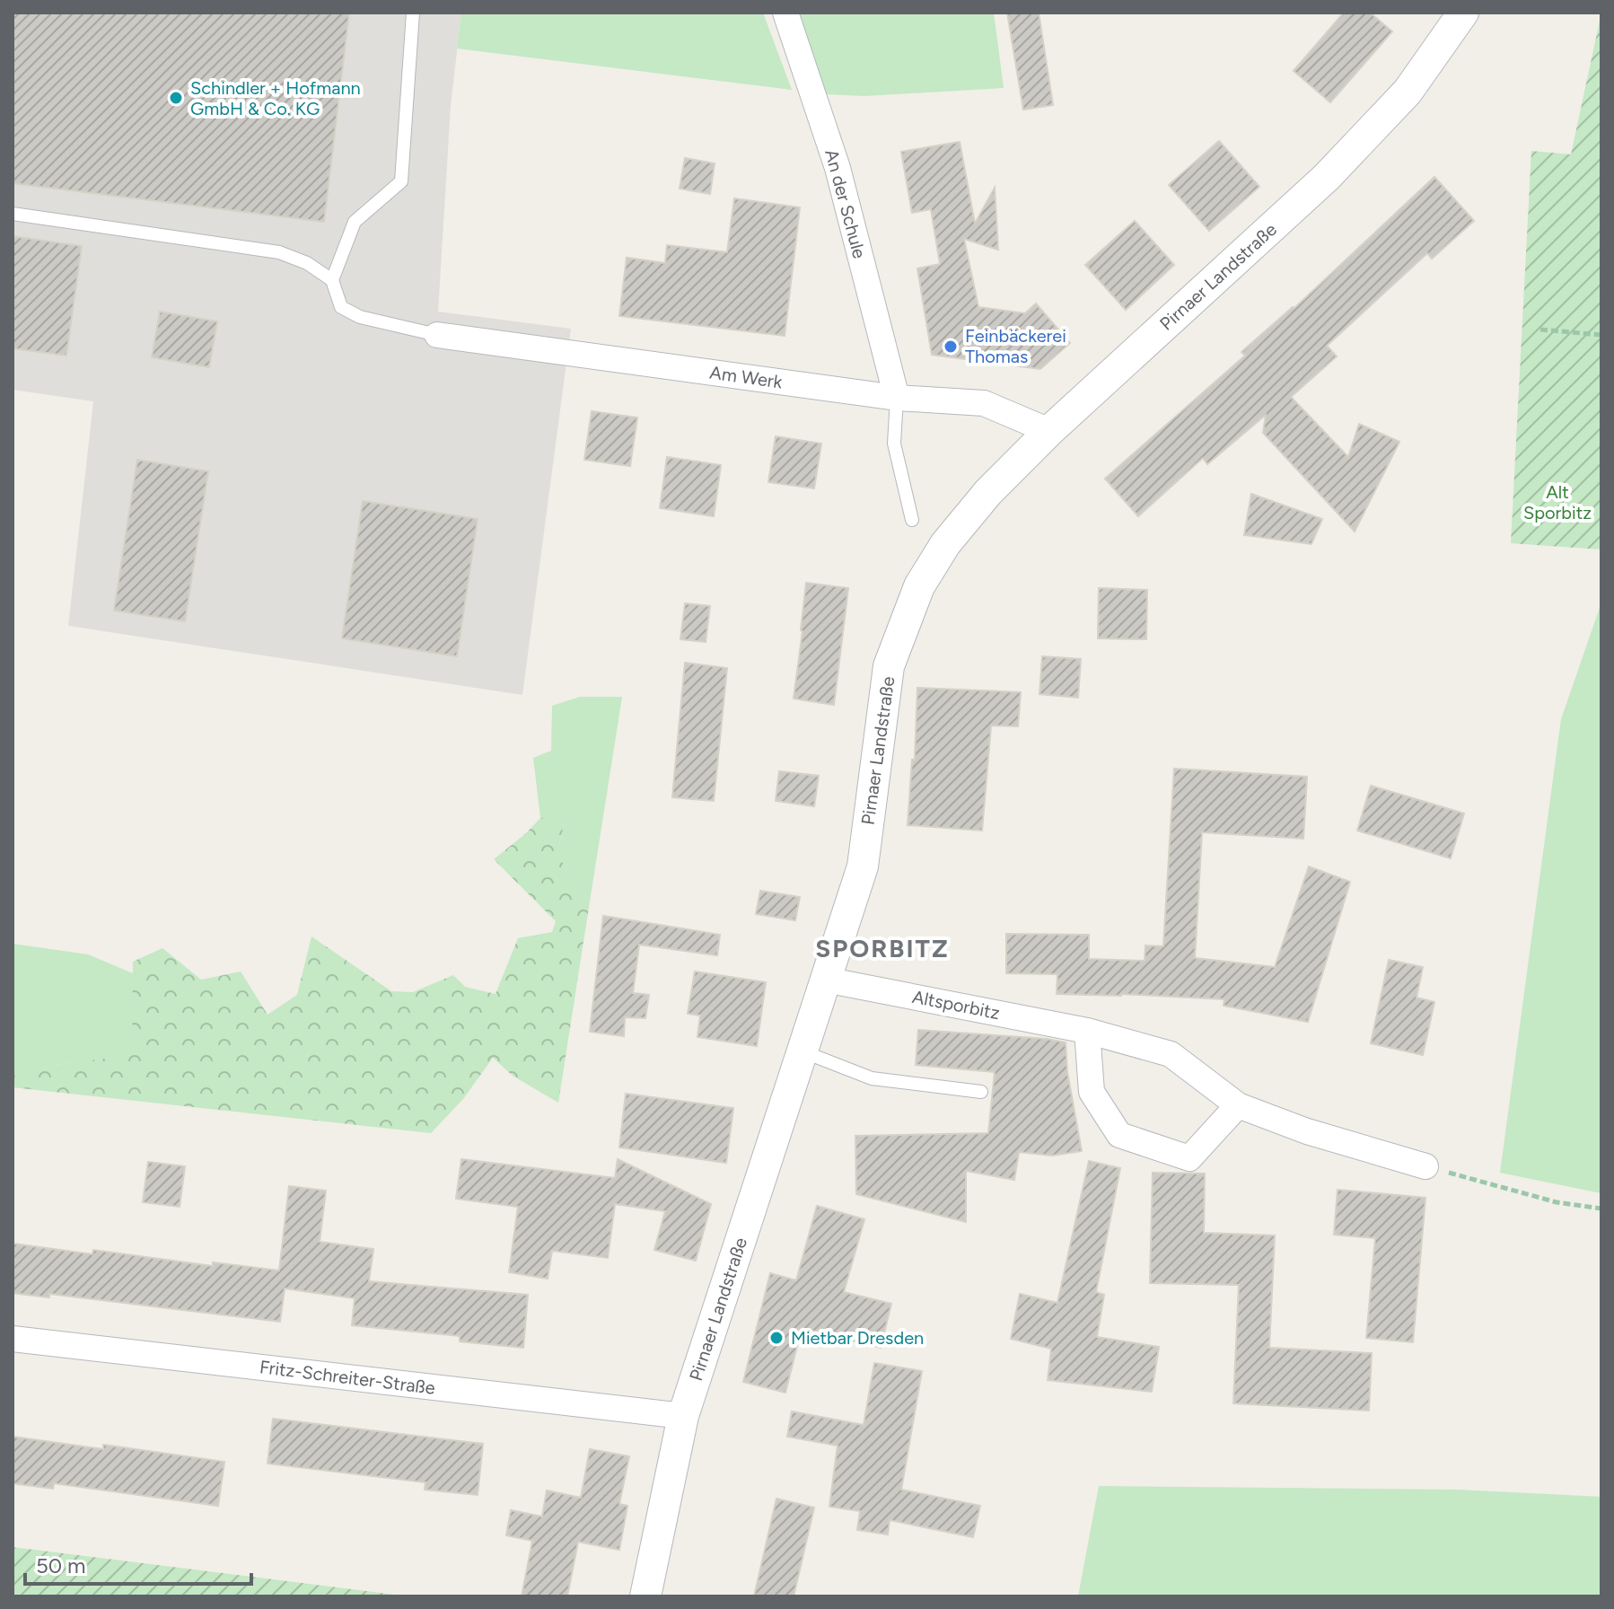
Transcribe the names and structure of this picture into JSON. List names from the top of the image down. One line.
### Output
{"streets":{"street":["An der Schule","Pirnaer Landstraße","Am Werk","Altsporbitz","Fritz-Schreiter-Straße"]},"crossings":[["An der Schule","Am Werk"],["Pirnaer Landstraße","Am Werk"],["Pirnaer Landstraße","Altsporbitz"],["Pirnaer Landstraße","Fritz-Schreiter-Straße"]],"districts":["SPORBITZ"],"parks":["Alt Sporbitz"],"places":["Schindler + Hofmann GmbH & Co. KG","Feinbäckerei Thomas","Mietbar Dresden"],"scale_bar":"50 m"}
